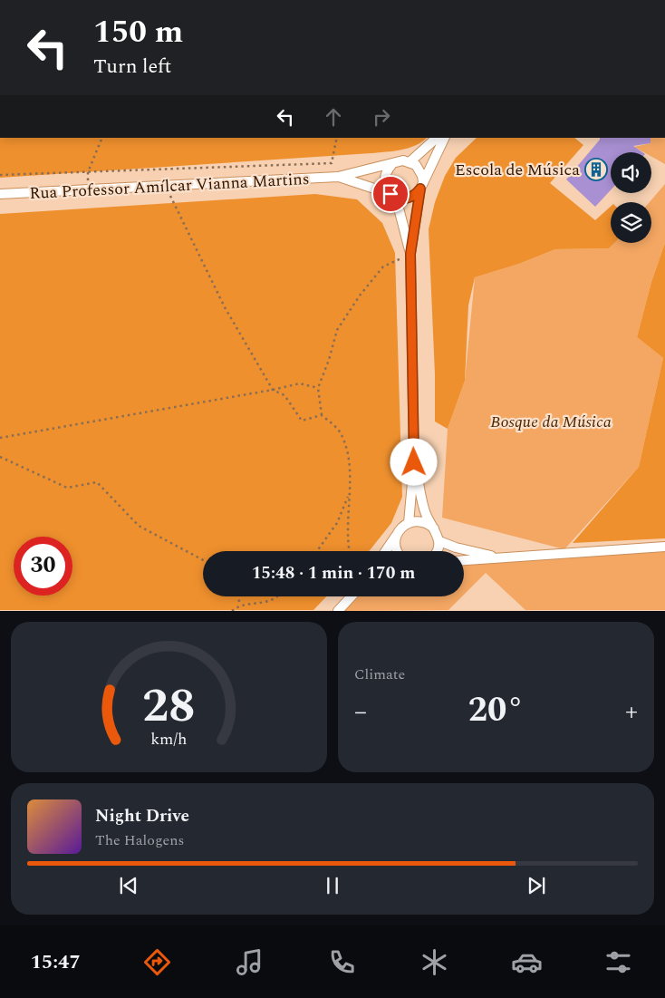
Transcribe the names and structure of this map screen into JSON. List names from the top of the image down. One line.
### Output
{"streets":{"street":["Rua Professor Amílcar Vianna Martins"]},"parks":["Bosque da Música"],"places":{"building":["Escola de Música"]},"page":{"turn":["150 m","Turn left"],"limit":"30","trip":"15:48 · 1 min · 170 m","tile":"Climate","heat":["−","20°","+"],"song":["Night Drive","The Halogens"],"tabs":"15:47","gauge":["28","km/h"]}}
